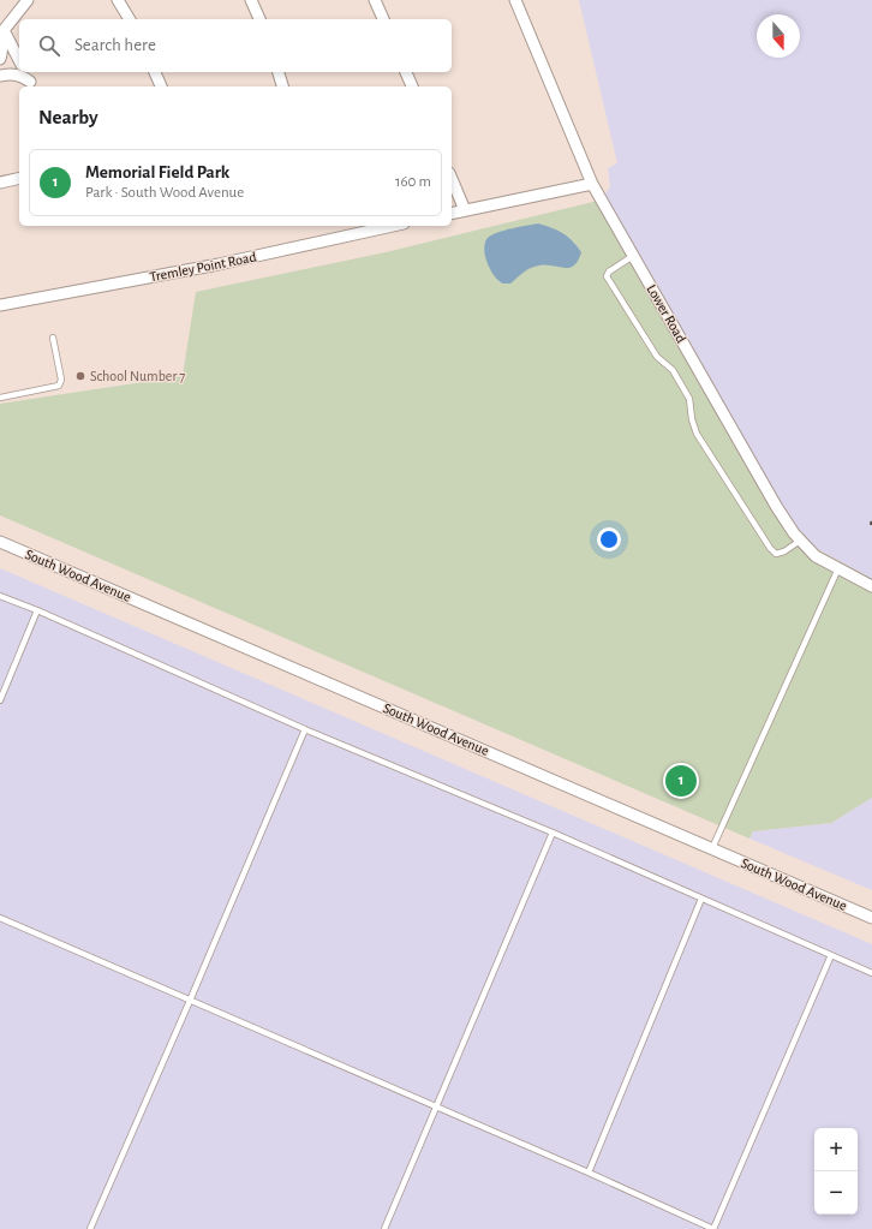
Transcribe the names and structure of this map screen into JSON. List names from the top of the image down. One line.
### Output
{"streets":{"street":["Tremley Point Road","Lower Road","South Wood Avenue"]},"places":["School Number 7"],"north":"bottom","page":{"search":"Search here","heading":"Nearby","list":[{"mark":"1","name":"Memorial Field Park","note":"Park · South Wood Avenue","value":"160 m"}],"pins":"1","map_buttons":["+","−"]}}
